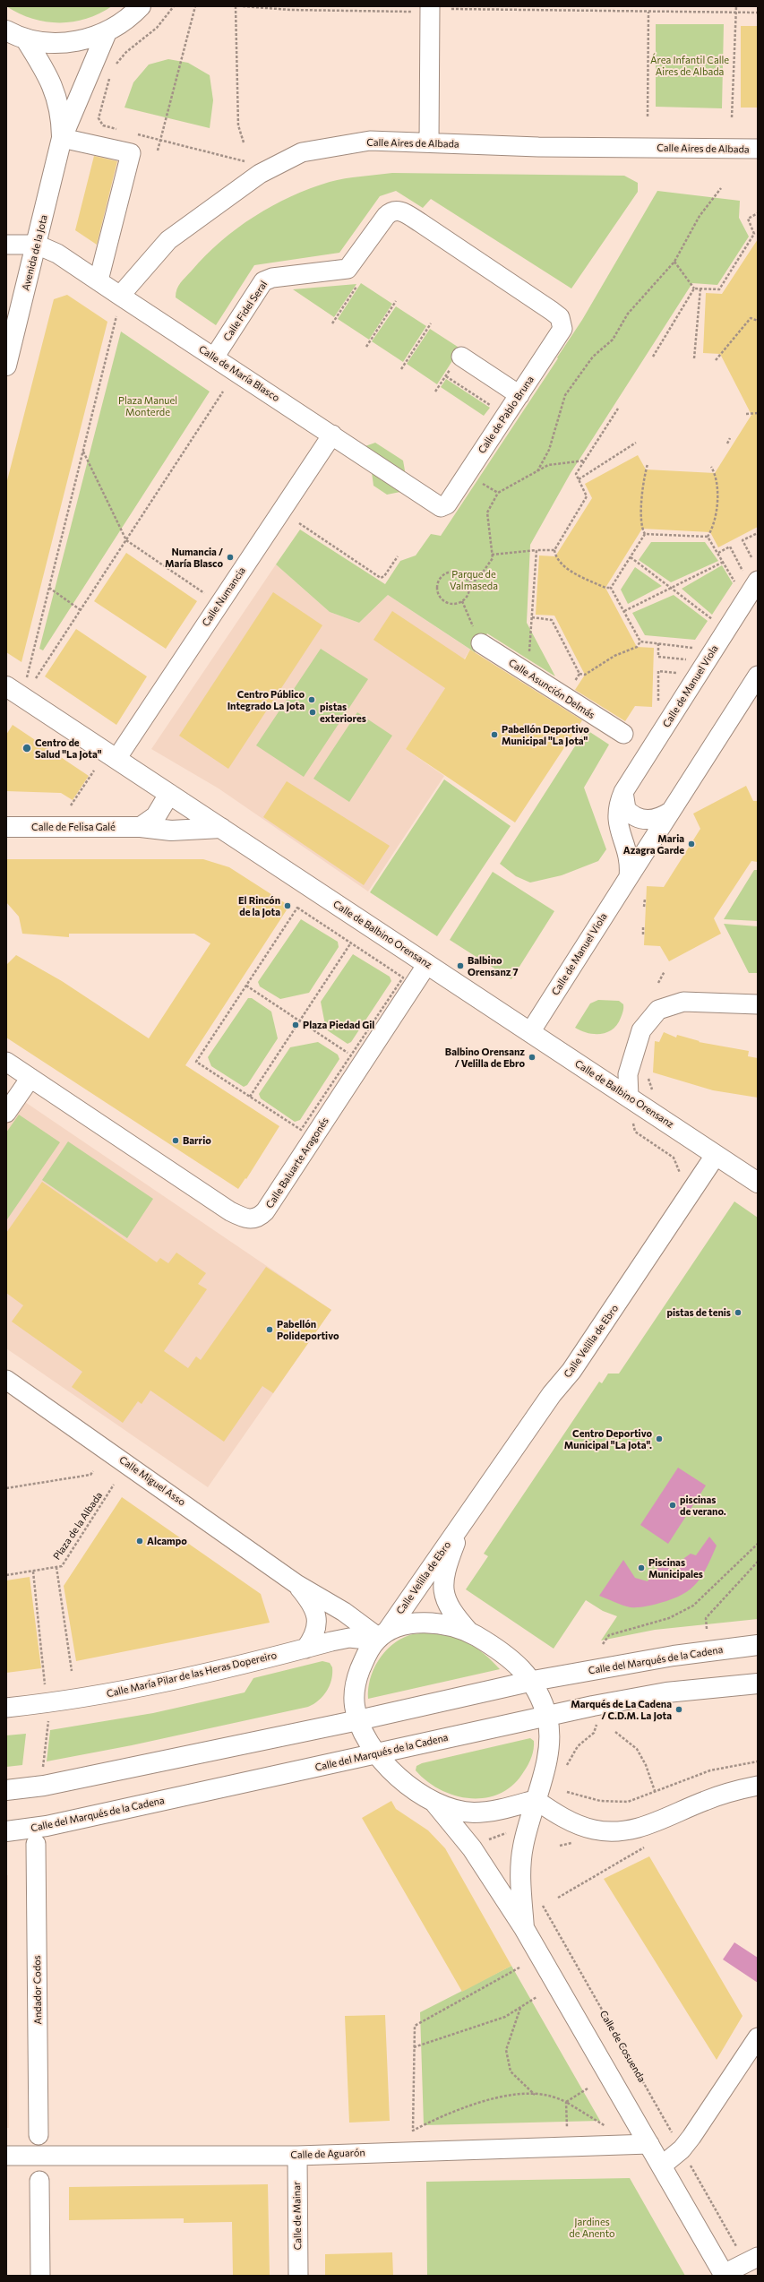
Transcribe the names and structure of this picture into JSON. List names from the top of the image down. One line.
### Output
{"streets":{"street":["Calle Aires de Albada","Avenida de la Jota","Calle Fidel Seral","Calle de María Blasco","Calle de Pablo Bruna","Calle Numancia","Calle de Manuel Viola","Calle Asunción Delmás","Calle de Felisa Galé","Calle de Balbino Orensanz","Calle Baluarte Aragonés","Calle Velilla de Ebro","Calle Miguel Asso","Calle del Marqués de la Cadena","Calle María Pilar de las Heras Dopereiro","Andador Codos","Calle de Aguarón","Calle de Mainar"],"path":["Plaza de la Albada","Calle de Cosuenda"]},"crossings":[["Calle Aires de Albada","Calle de María Blasco"],["Avenida de la Jota","Calle de María Blasco"],["Calle Fidel Seral","Calle de María Blasco"],["Calle Fidel Seral","Calle de Pablo Bruna"],["Calle de María Blasco","Calle de Pablo Bruna"],["Calle de María Blasco","Calle Numancia"],["Calle Numancia","Calle de Balbino Orensanz"],["Calle de Manuel Viola","Calle de Balbino Orensanz"],["Calle de Felisa Galé","Calle de Balbino Orensanz"],["Calle de Balbino Orensanz","Calle Baluarte Aragonés"],["Calle de Balbino Orensanz","Calle Velilla de Ebro"],["Calle Velilla de Ebro","Calle Miguel Asso"],["Calle Velilla de Ebro","Calle del Marqués de la Cadena"],["Calle Velilla de Ebro","Calle María Pilar de las Heras Dopereiro"],["Calle Miguel Asso","Calle María Pilar de las Heras Dopereiro"],["Calle de Aguarón","Calle de Mainar"]],"parks":["Área Infantil Calle Aires de Albada","Plaza Manuel Monterde","Parque de Valmaseda","Jardines de Anento"],"places":["Numancia / María Blasco","Centro Público Integrado La Jota","pistas exteriores","Pabellón Deportivo Municipal \"La Jota\"","Centro de Salud \"La Jota\"","Maria Azagra Garde","El Rincón de la Jota","Balbino Orensanz 7","Plaza Piedad Gil","Balbino Orensanz / Velilla de Ebro","Barrio","pistas de tenis","Pabellón Polideportivo","Centro Deportivo Municipal \"La Jota\".","piscinas de verano.","Alcampo","Piscinas Municipales","Marqués de La Cadena / C.D.M. La Jota"]}
